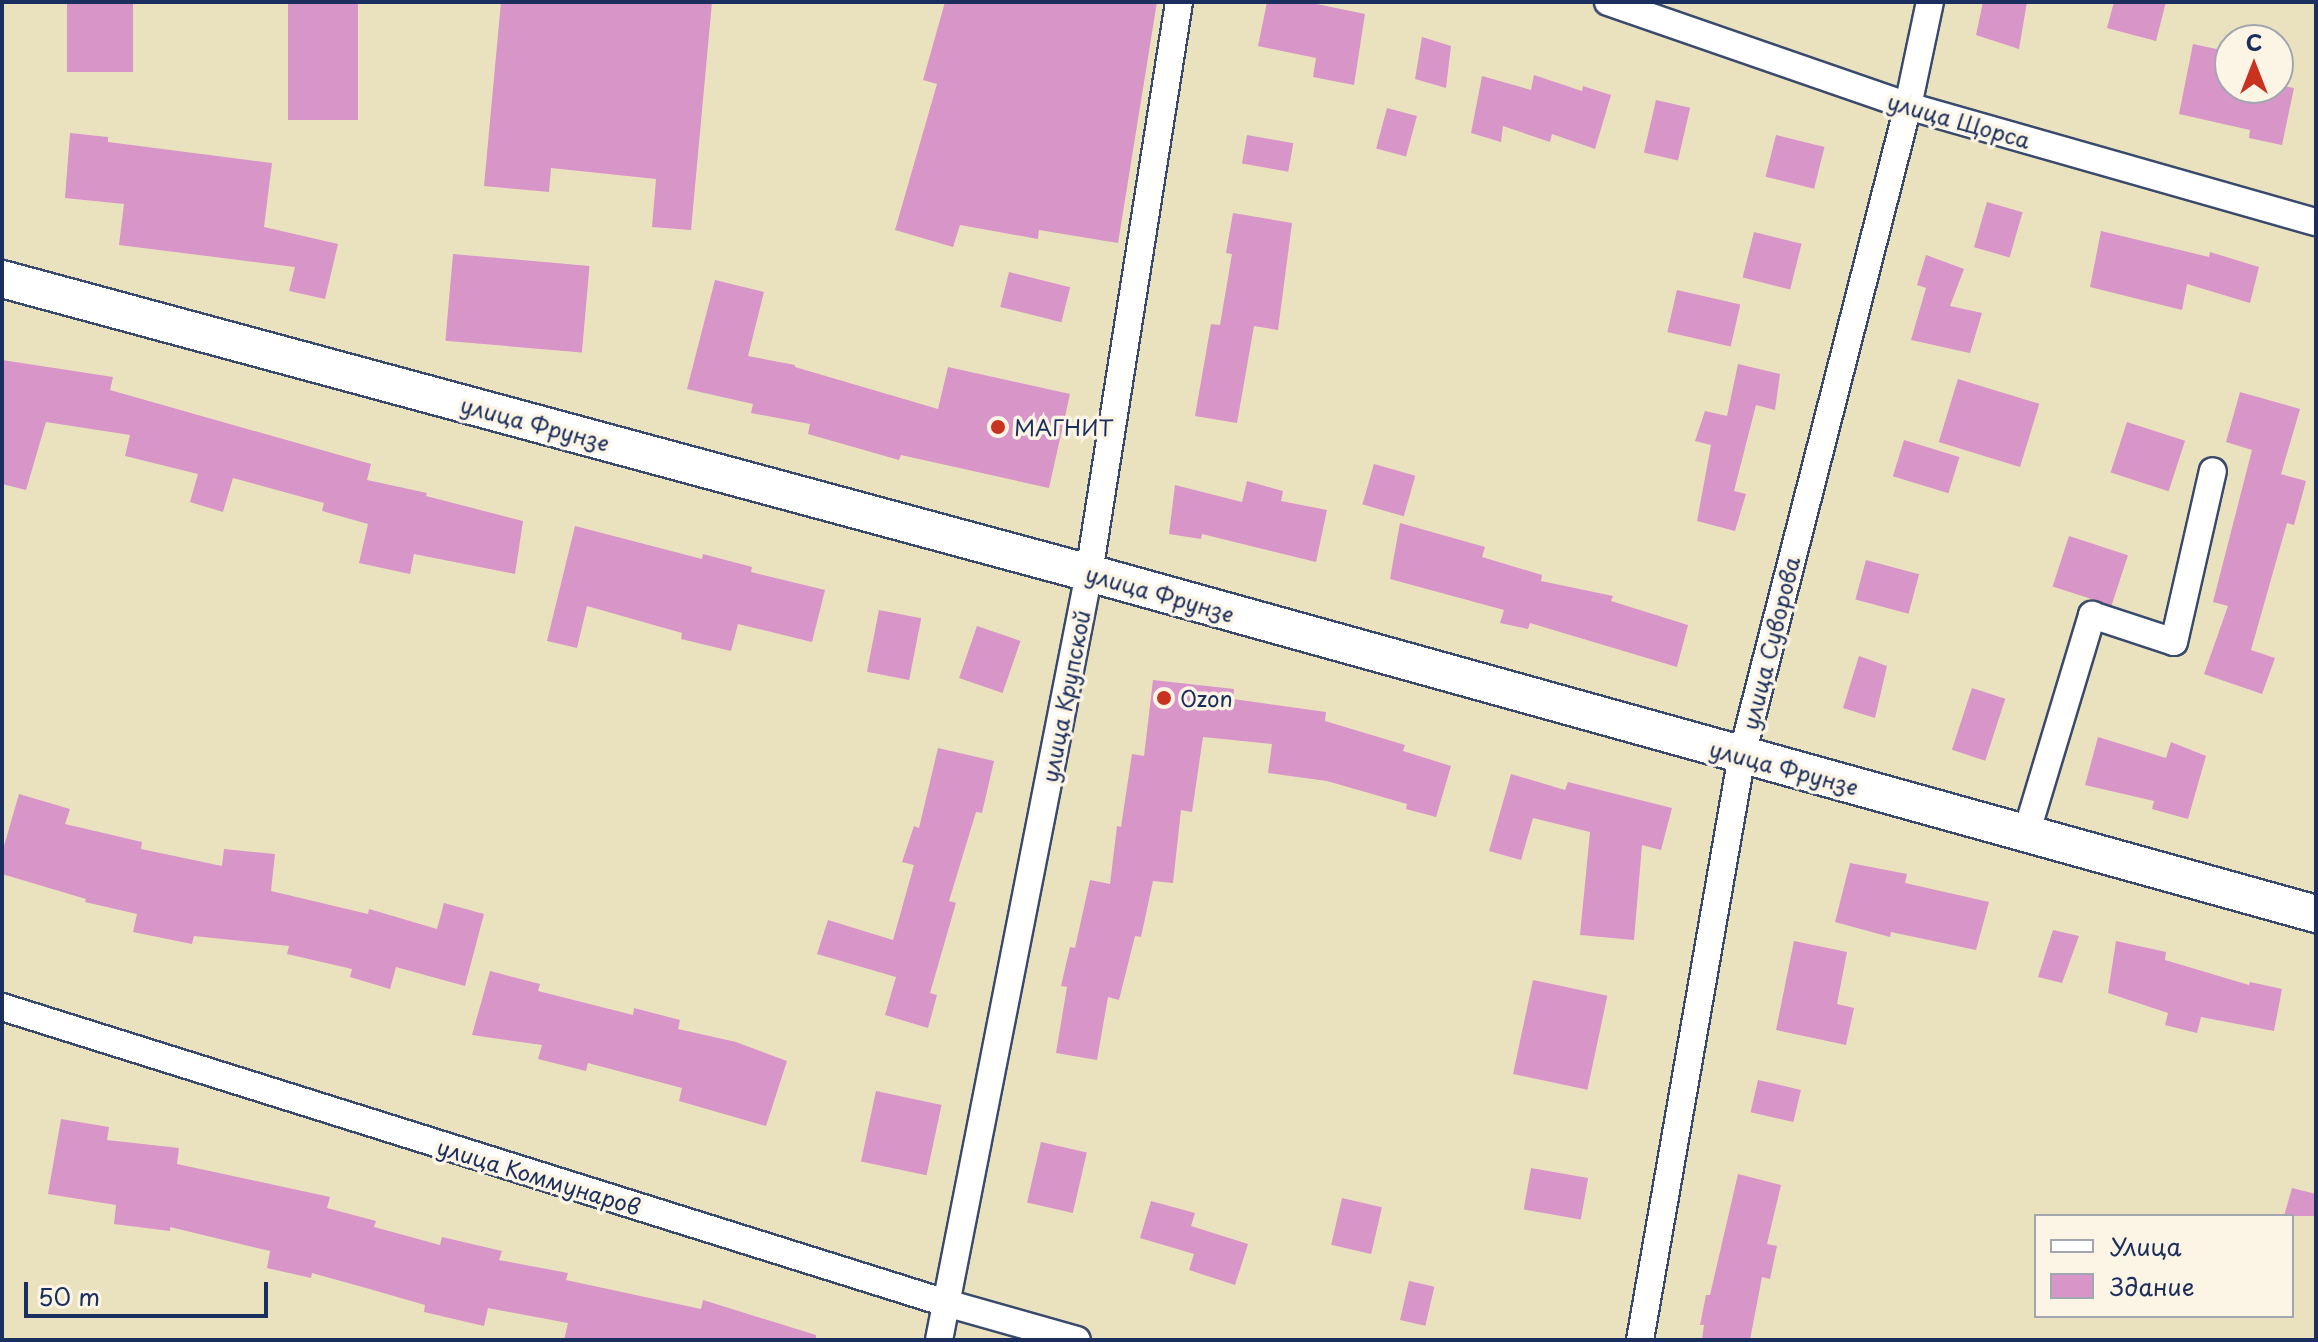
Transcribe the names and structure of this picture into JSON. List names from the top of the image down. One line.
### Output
{"streets":{"main road":["улица Фрунзе"],"street":["улица Щорса","улица Суворова","улица Крупской","улица Коммунаров"]},"crossings":[["улица Щорса","улица Суворова"],["улица Фрунзе","улица Суворова"],["улица Фрунзе","улица Крупской"],["улица Крупской","улица Коммунаров"]],"places":["МАГНИТ","Ozon"],"legend":["Улица","Здание"],"scale_bar":"50 m","north":"top"}
